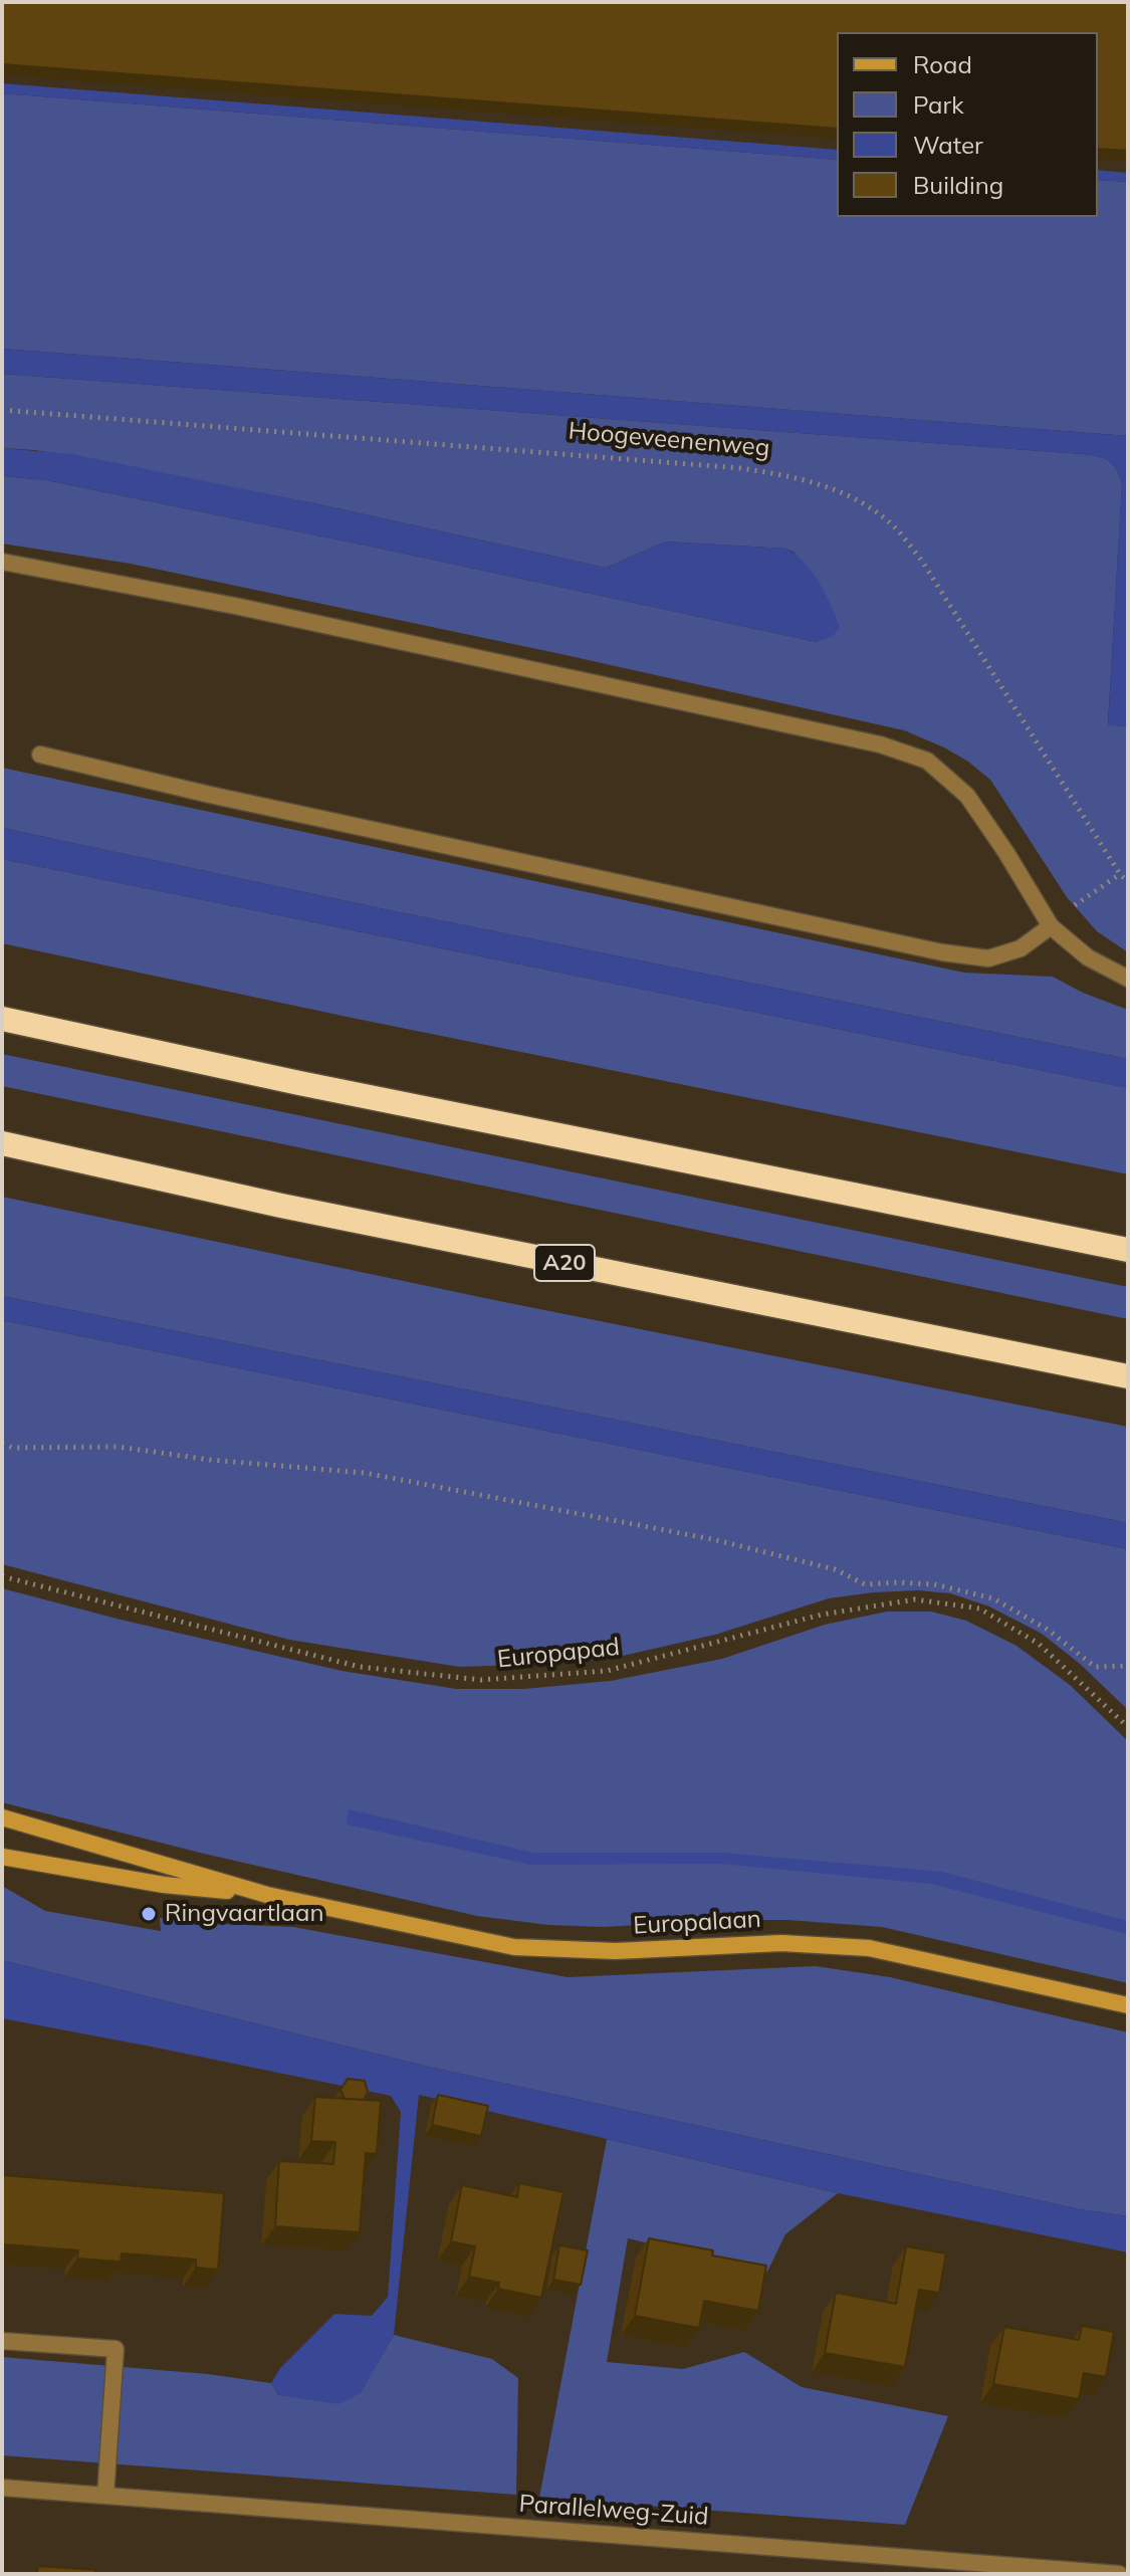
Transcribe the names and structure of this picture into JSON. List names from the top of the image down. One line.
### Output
{"streets":{"highway":["A20"],"main road":["Europalaan"],"street":["Parallelweg-Zuid"],"path":["Hoogeveenenweg","Europapad"]},"places":["Ringvaartlaan"],"legend":["Road","Park","Water","Building"]}
